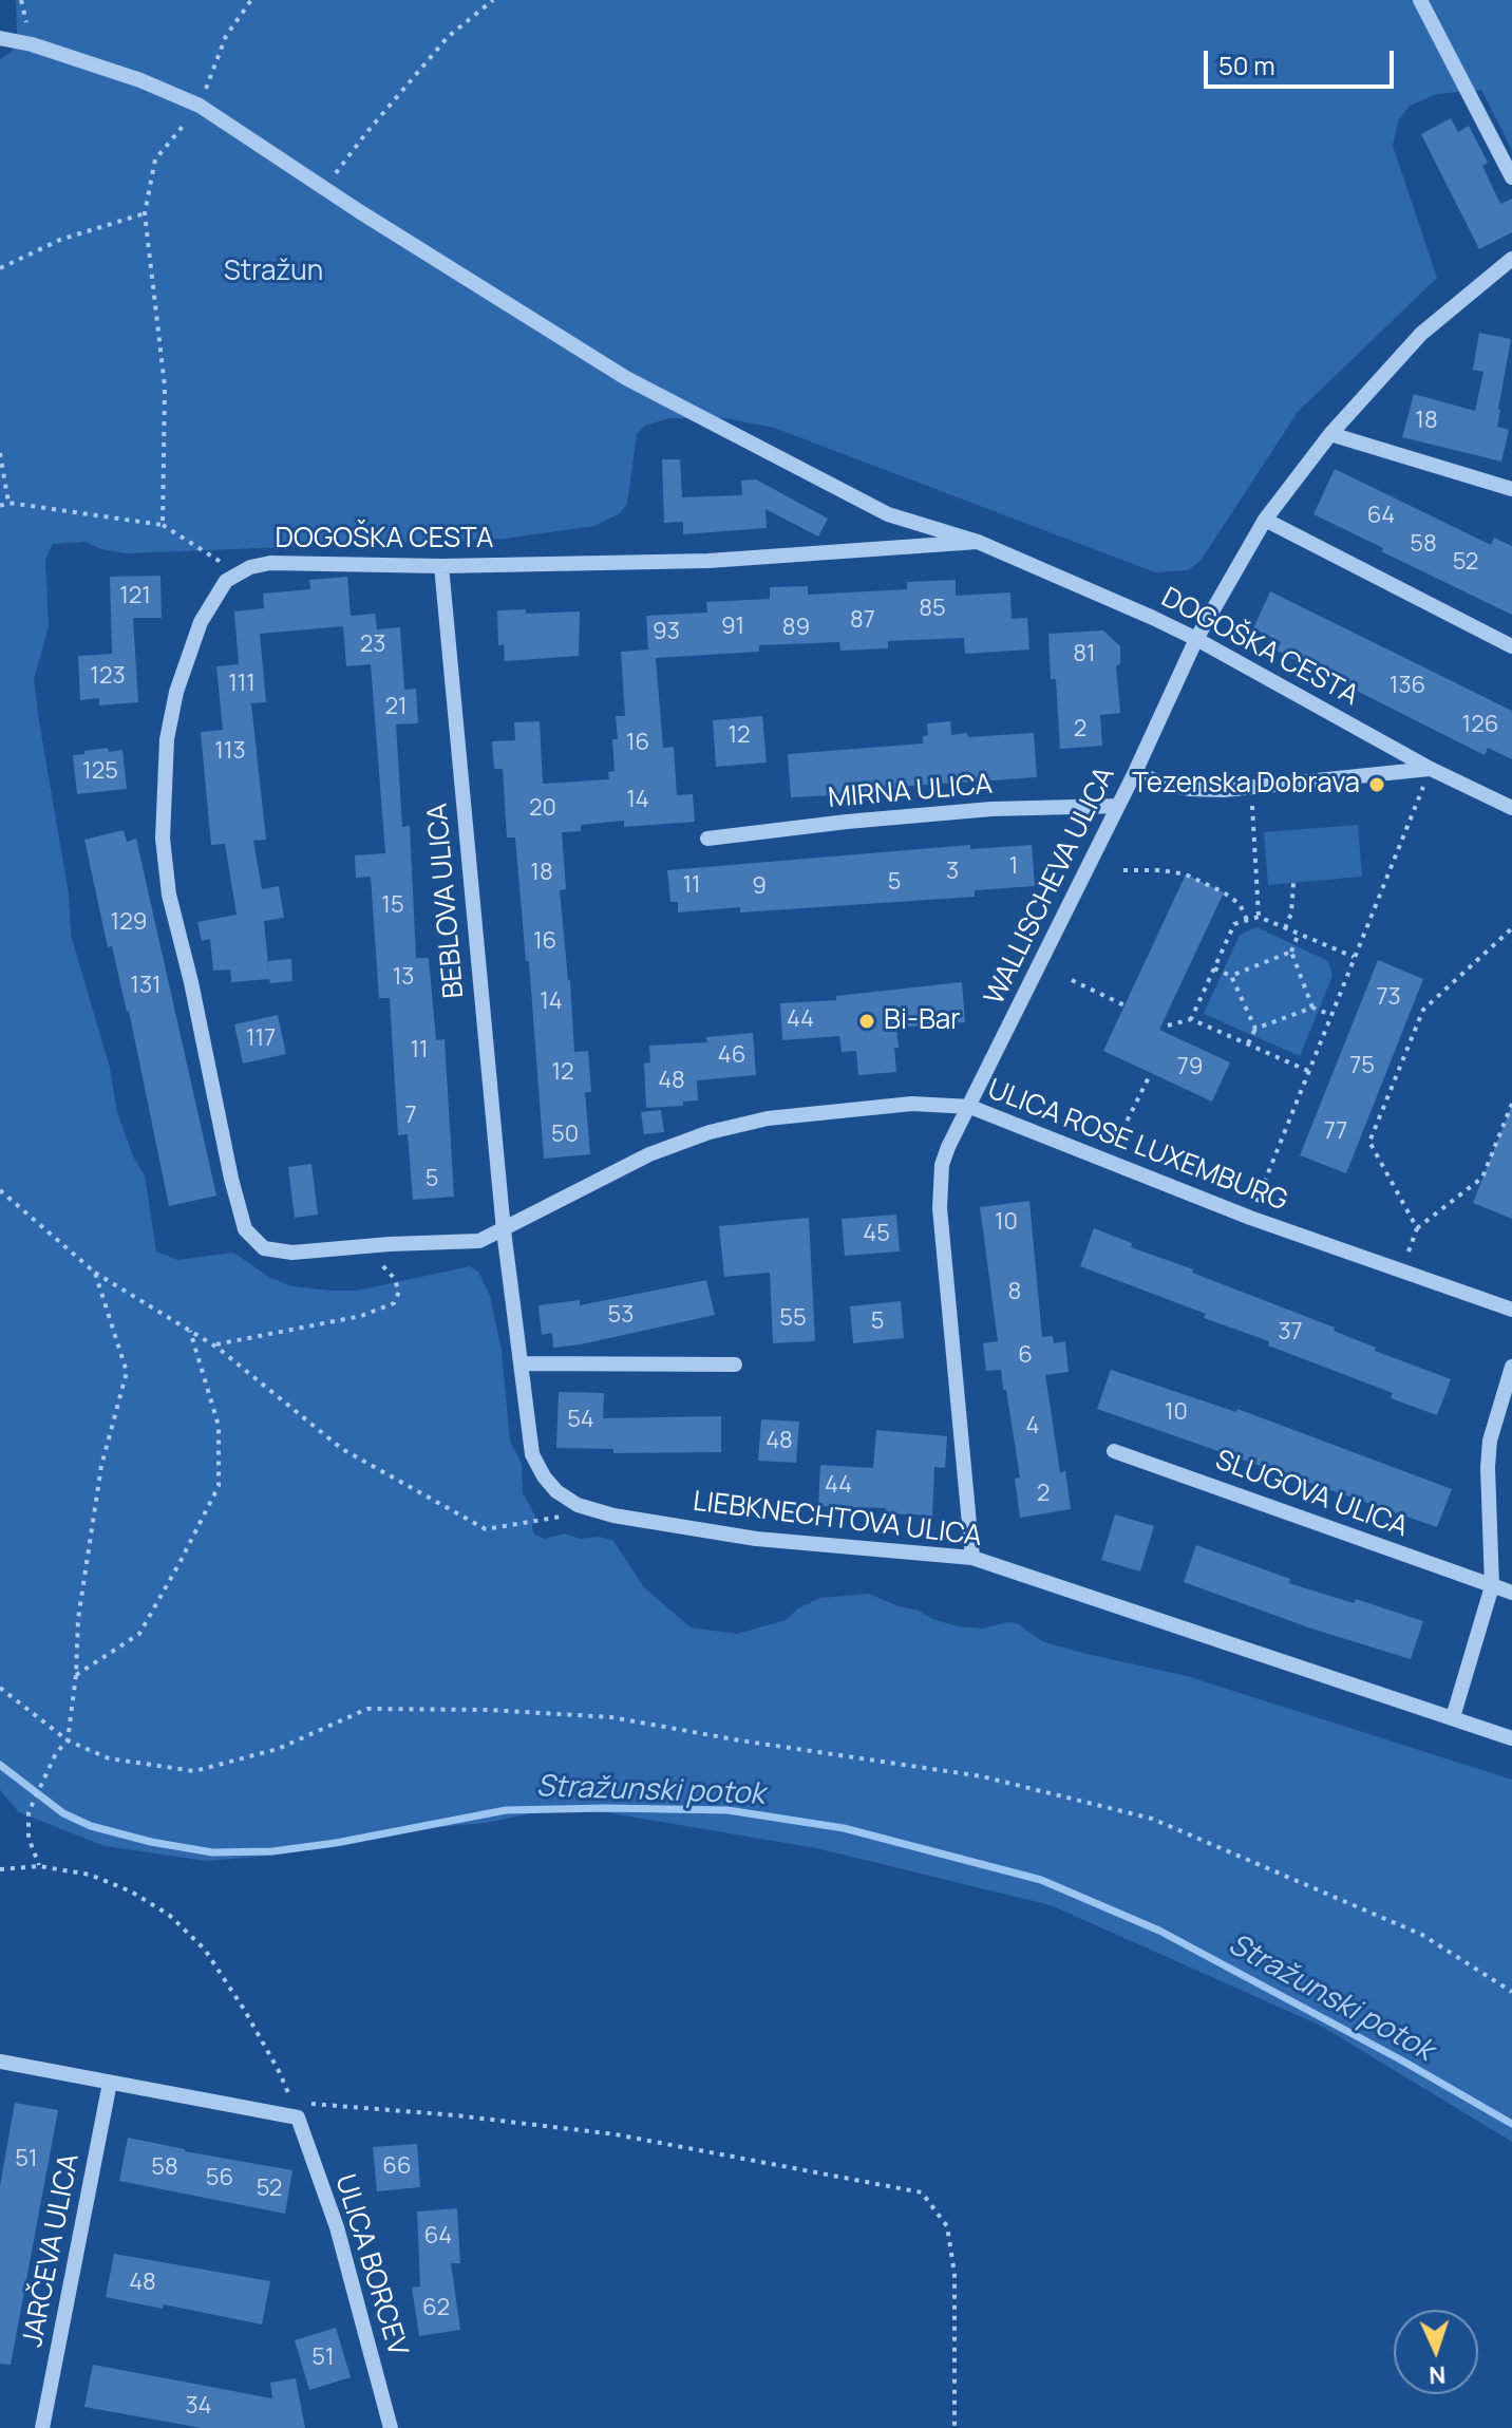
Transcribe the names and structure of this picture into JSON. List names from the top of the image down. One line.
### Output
{"streets":{"street":["DOGOŠKA CESTA","MIRNA ULICA","WALLISCHEVA ULICA","BEBLOVA ULICA","ULICA ROSE LUXEMBURG","SLUGOVA ULICA","LIEBKNECHTOVA ULICA","JARČEVA ULICA","ULICA BORCEV"]},"crossings":[["DOGOŠKA CESTA","WALLISCHEVA ULICA"],["DOGOŠKA CESTA","BEBLOVA ULICA"],["MIRNA ULICA","WALLISCHEVA ULICA"],["WALLISCHEVA ULICA","ULICA ROSE LUXEMBURG"],["WALLISCHEVA ULICA","LIEBKNECHTOVA ULICA"],["BEBLOVA ULICA","ULICA ROSE LUXEMBURG"],["BEBLOVA ULICA","LIEBKNECHTOVA ULICA"],["ULICA ROSE LUXEMBURG","LIEBKNECHTOVA ULICA"]],"water":["Stražunski potok"],"parks":["Stražun"],"places":["Tezenska Dobrava","Bi-Bar"],"house_numbers":["18","64","58","52","121","85","87","91","89","93","23","81","123","111","136","21","126","2","12","16","113","125","14","20","1","3","18","5","11","9","15","129","16","13","131","73","14","44","117","11","46","75","79","12","48","7","77","50","5","10","45","8","53","55","5","37","6","10","54","4","48","44","2","51","66","58","56","52","64","48","62","51","34"],"scale_bar":"50 m","north":"bottom"}
